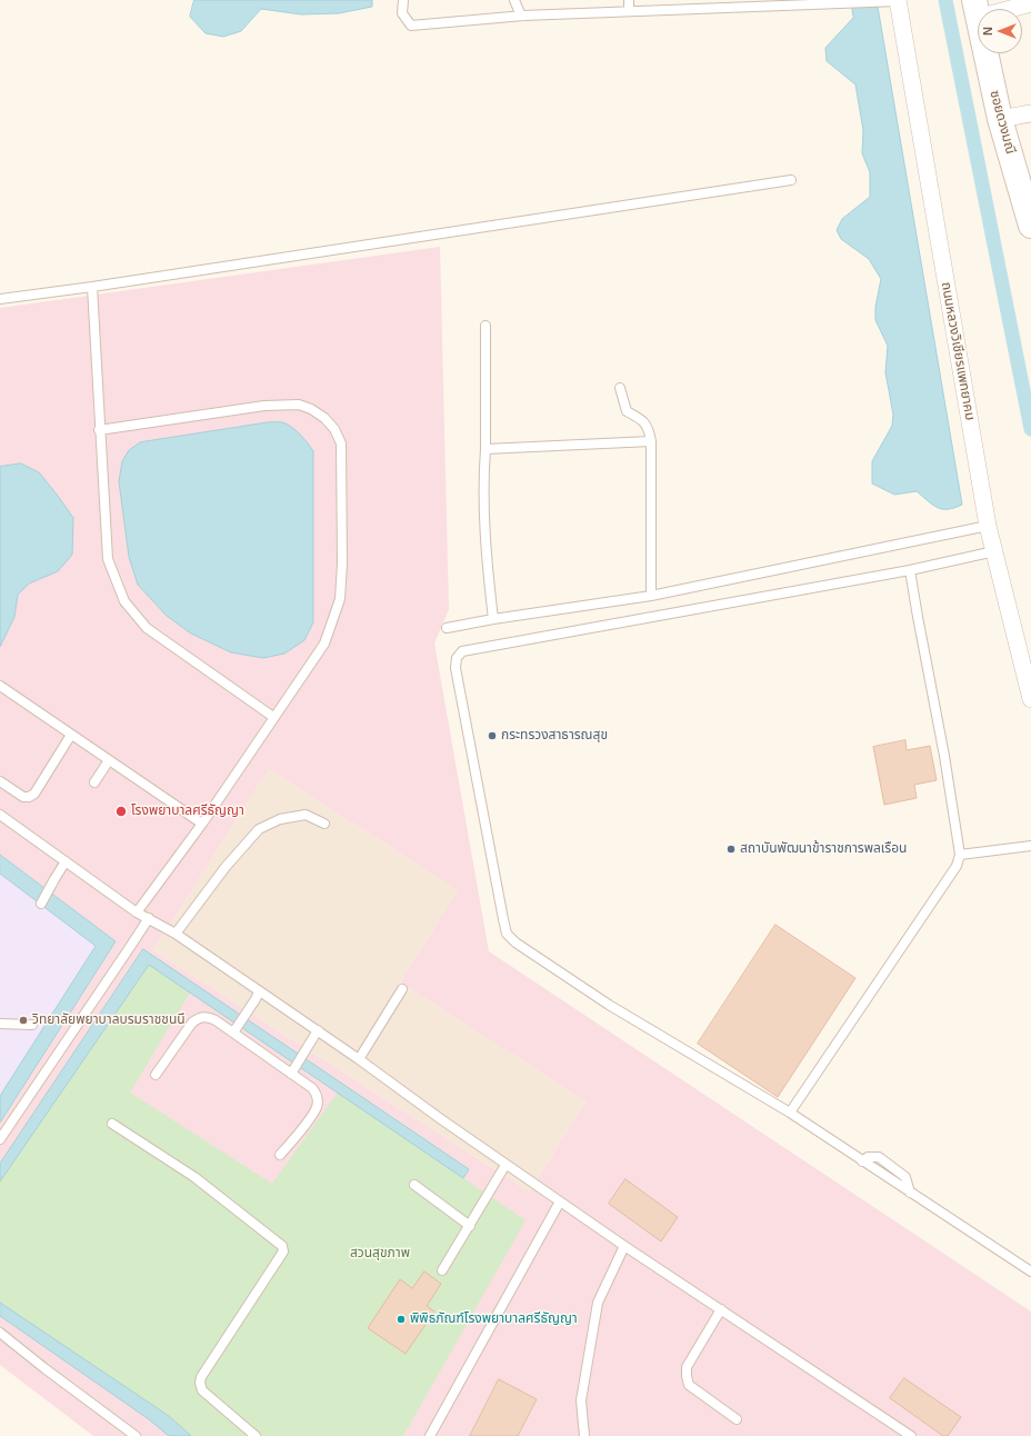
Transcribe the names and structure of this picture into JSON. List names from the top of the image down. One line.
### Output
{"streets":{"street":["ซอยดวงมณี","ถนนหลวงวิเชียรแพทยาคม"]},"parks":["สวนสุขภาพ"],"places":["กระทรวงสาธารณสุข","โรงพยาบาลศรีธัญญา","สถาบันพัฒนาข้าราชการพลเรือน","วิทยาลัยพยาบาลบรมราชชนนี","พิพิธภัณฑ์โรงพยาบาลศรีธัญญา"],"north":"left"}
